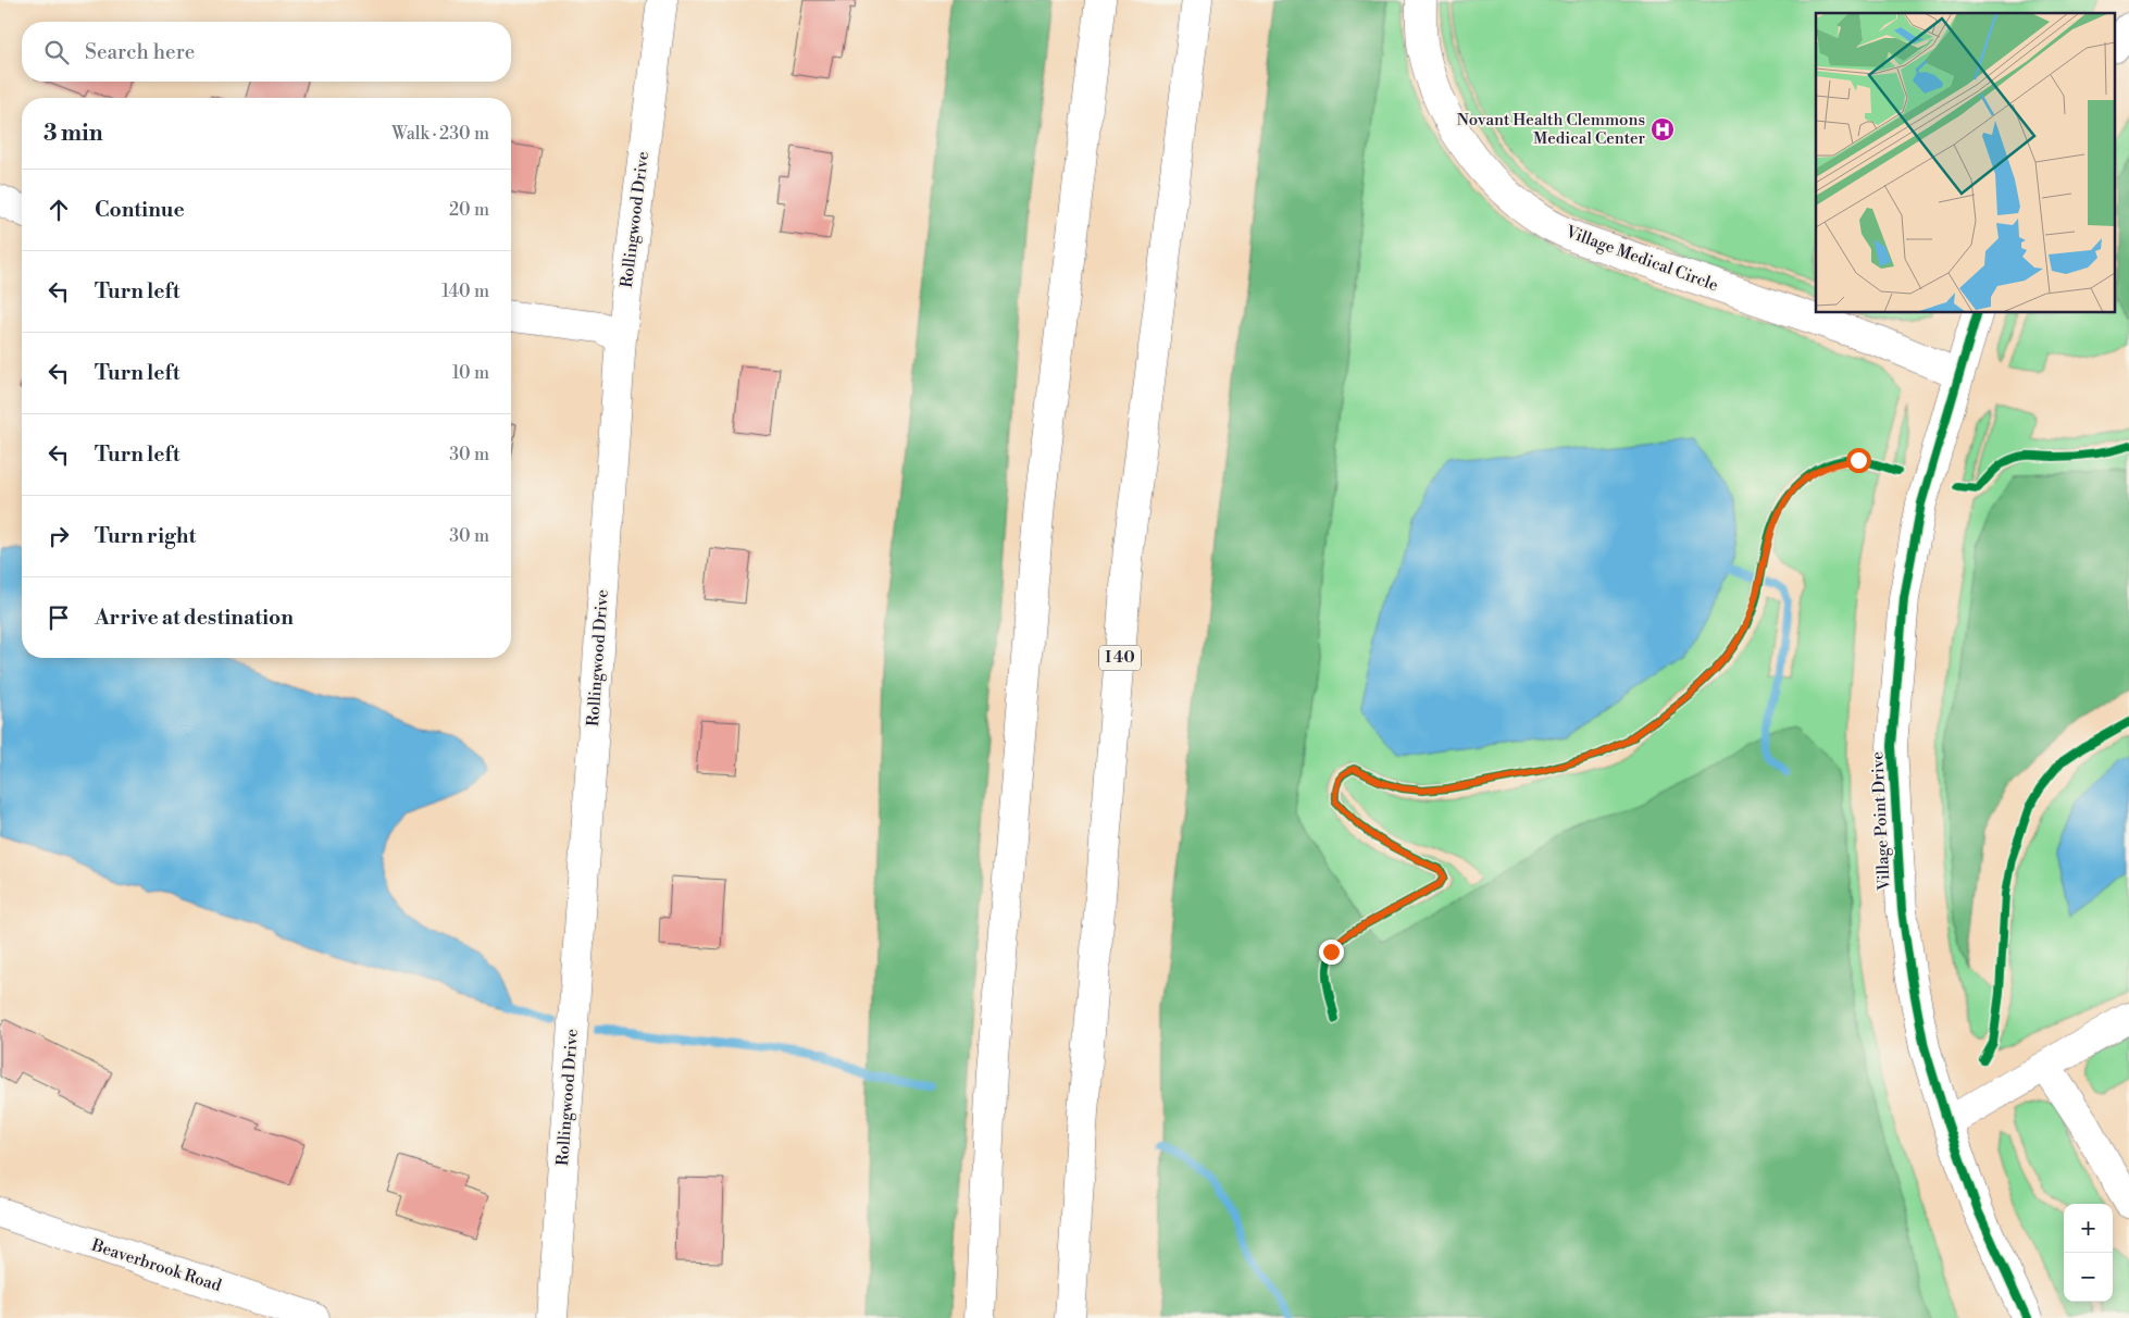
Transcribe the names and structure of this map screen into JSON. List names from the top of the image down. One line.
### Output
{"streets":{"main road":["Rollingwood Drive","Village Medical Circle","I 40","Village Point Drive","Beaverbrook Road"]},"crossings":[["Village Medical Circle","Village Point Drive"]],"places":{"hospital":["Novant Health Clemmons Medical Center"]},"page":{"search":"Search here","heading":["3 min","Walk · 230 m"],"list":[["Continue","20 m"],["Turn left","140 m"],["Turn left","10 m"],["Turn left","30 m"],["Turn right","30 m"],"Arrive at destination"],"map_buttons":["+","−"]}}
